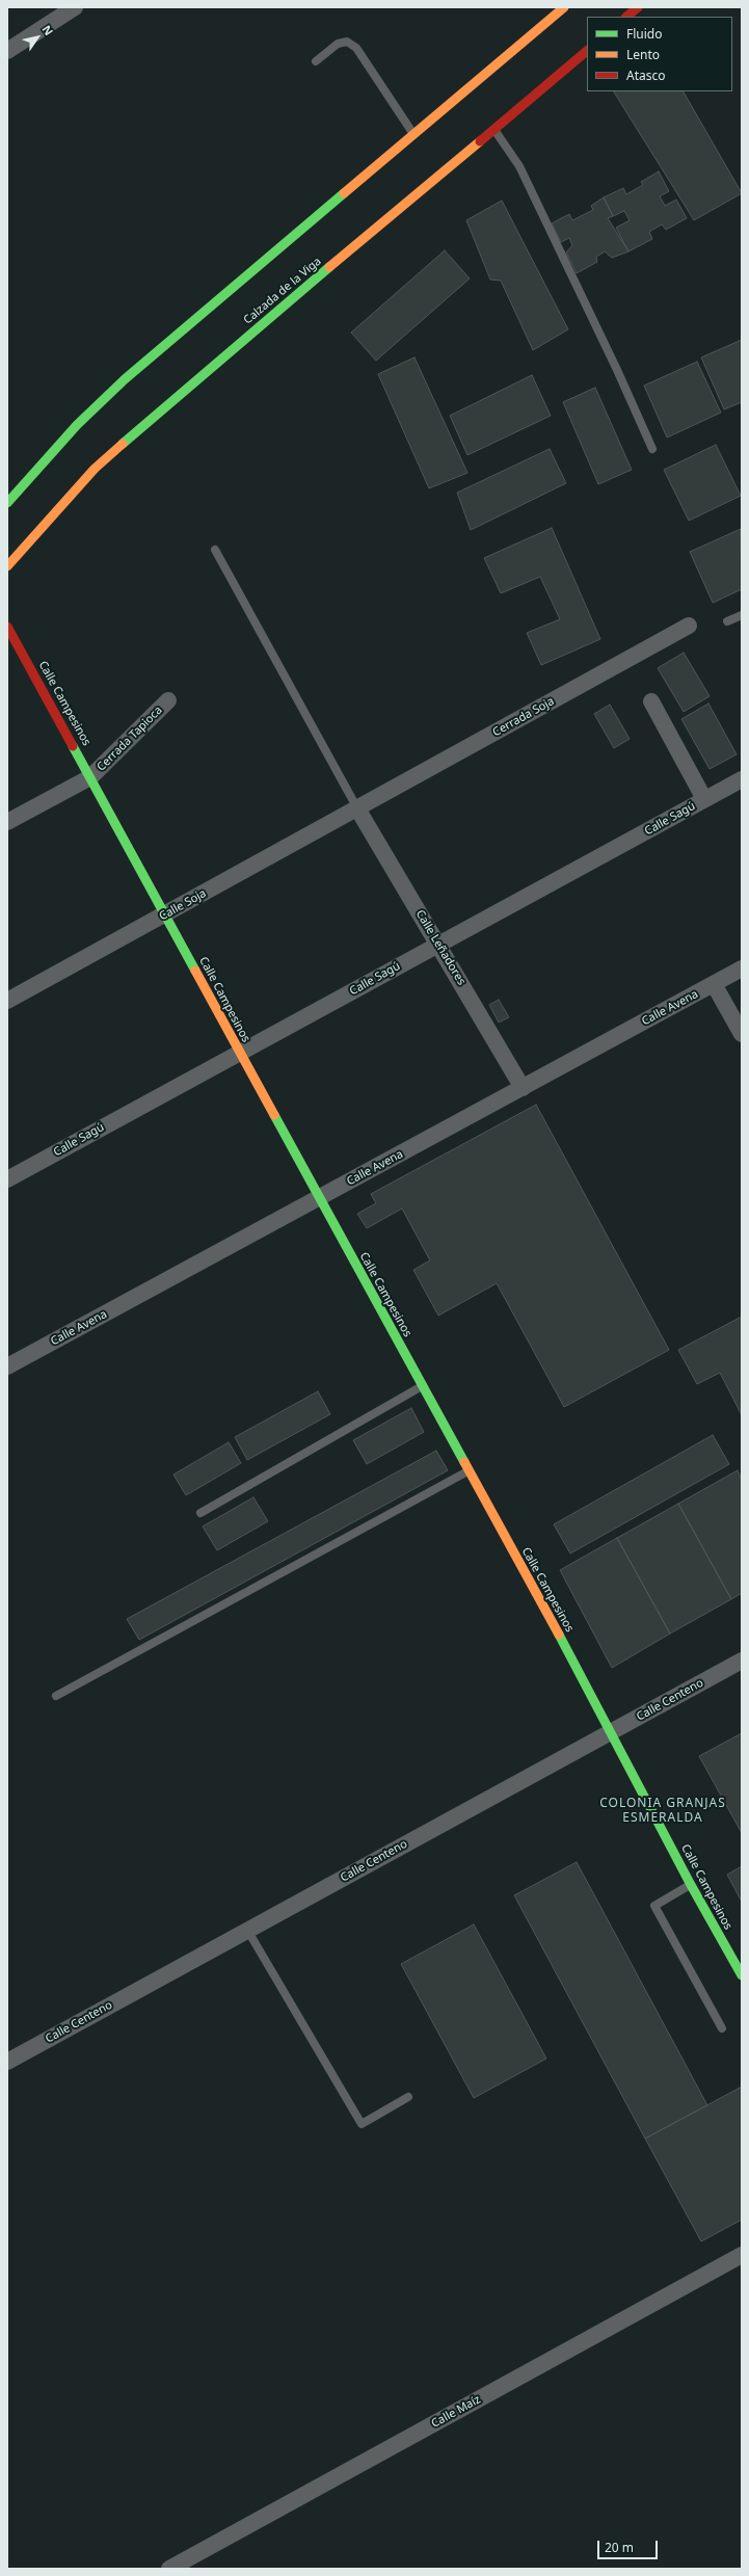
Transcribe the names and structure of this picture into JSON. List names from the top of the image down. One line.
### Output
{"streets":{"street":["Calzada de la Viga","Calle Campesinos","Cerrada Soja","Cerrada Tapioca","Calle Sagú","Calle Soja","Calle Leñadores","Calle Avena","Calle Centeno","Calle Maíz"]},"crossings":[["Calle Campesinos","Cerrada Tapioca"],["Calle Campesinos","Calle Sagú"],["Calle Campesinos","Calle Soja"],["Calle Campesinos","Calle Avena"],["Calle Campesinos","Calle Centeno"],["Cerrada Soja","Calle Soja"],["Cerrada Soja","Calle Leñadores"],["Calle Sagú","Calle Leñadores"],["Calle Soja","Calle Leñadores"],["Calle Leñadores","Calle Avena"]],"districts":["COLONIA GRANJAS ESMERALDA"],"legend":["Fluido","Lento","Atasco"],"scale_bar":"20 m","north":"top right"}
